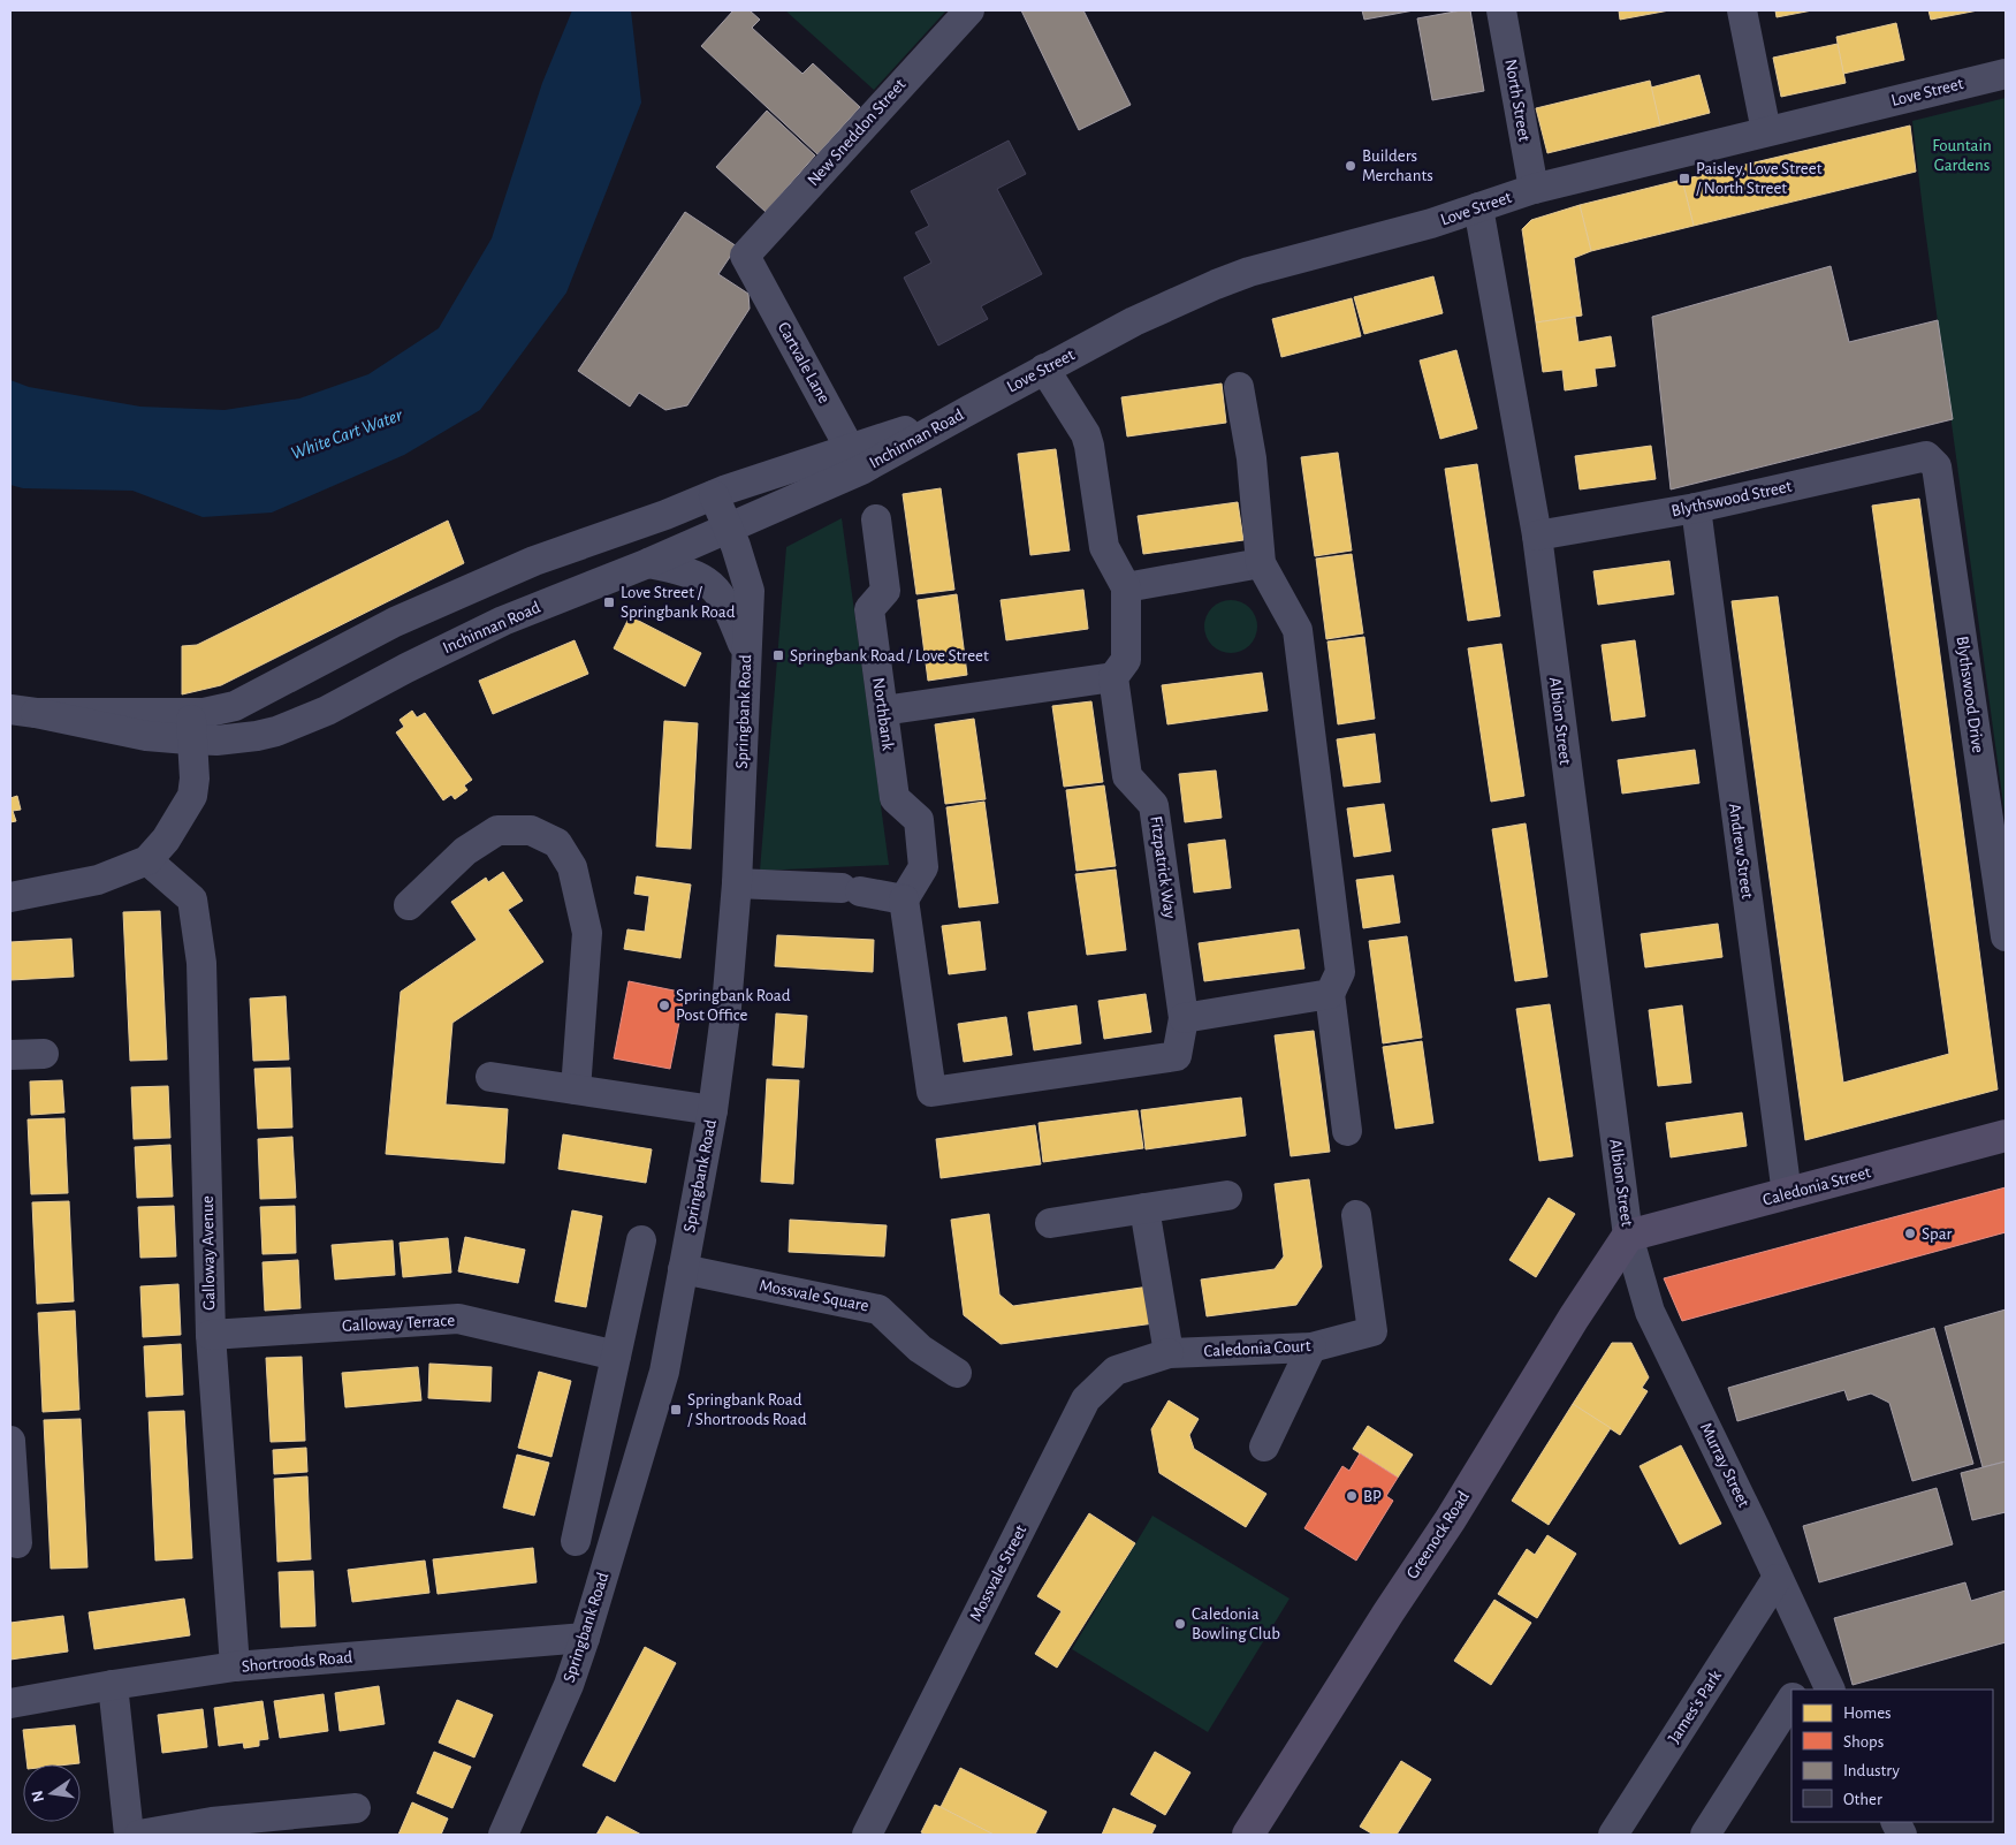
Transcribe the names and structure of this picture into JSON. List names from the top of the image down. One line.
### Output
{"streets":{"main road":["Caledonia Street","Greenock Road"],"street":["Love Street","North Street","New Sneddon Street","Cartvale Lane","Inchinnan Road","Blythswood Street","Blythswood Drive","Springbank Road","Northbank","Albion Street","Andrew Street","Fitzpatrick Way","Galloway Avenue","Mossvale Square","Galloway Terrace","Caledonia Court","Murray Street","Mossvale Street","Shortroods Road","James's Park"]},"crossings":[["Love Street","North Street"],["Love Street","Inchinnan Road"],["Love Street","Albion Street"],["New Sneddon Street","Cartvale Lane"],["Cartvale Lane","Inchinnan Road"],["Inchinnan Road","Springbank Road"],["Blythswood Street","Blythswood Drive"],["Blythswood Street","Albion Street"],["Blythswood Street","Andrew Street"],["Springbank Road","Mossvale Square"],["Springbank Road","Shortroods Road"],["Northbank","Fitzpatrick Way"],["Albion Street","Caledonia Street"],["Albion Street","Murray Street"],["Albion Street","Greenock Road"],["Andrew Street","Caledonia Street"],["Caledonia Street","Murray Street"],["Caledonia Street","Greenock Road"],["Galloway Avenue","Galloway Terrace"],["Galloway Avenue","Shortroods Road"],["Caledonia Court","Mossvale Street"],["Murray Street","Greenock Road"],["Murray Street","James's Park"]],"water":["White Cart Water"],"parks":["Fountain Gardens"],"places":{"other":["Builders Merchants","Springbank Road Post Office","Spar","BP","Caledonia Bowling Club"],"transit":["Paisley, Love Street / North Street","Love Street / Springbank Road","Springbank Road / Love Street","Springbank Road / Shortroods Road"]},"legend":["Homes","Shops","Industry","Other"],"north":"left"}
